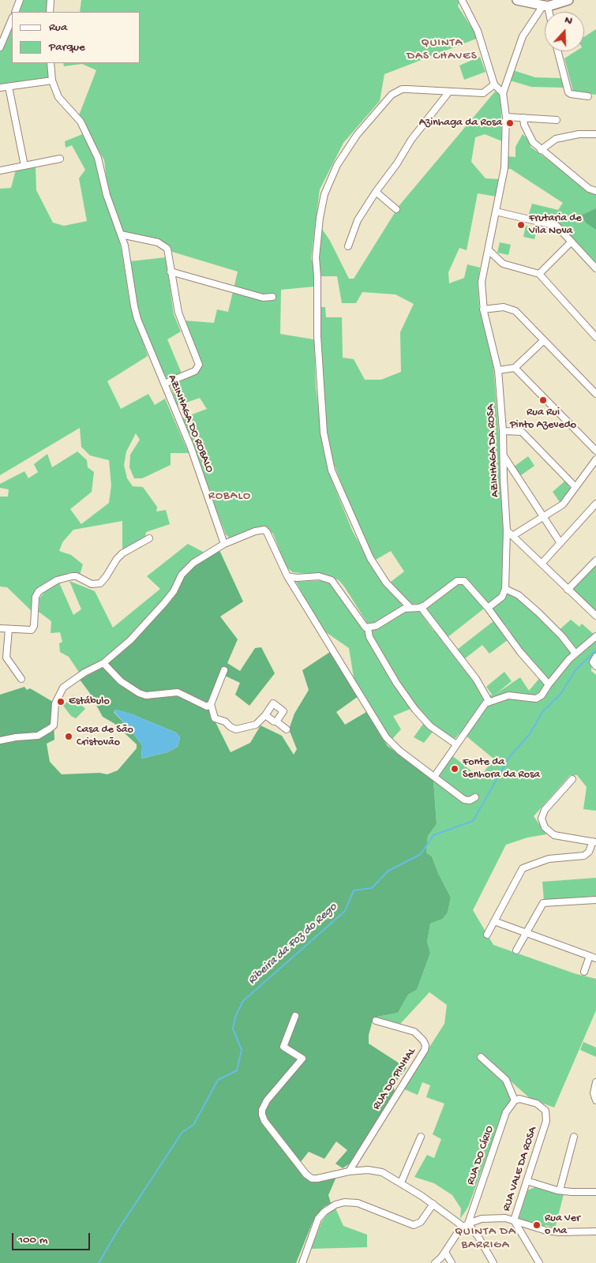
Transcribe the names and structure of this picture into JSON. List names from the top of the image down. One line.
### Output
{"streets":{"street":["AZINHAGA DO ROBALO","AZINHAGA DA ROSA","RUA DO PINHAL","RUA DO CÍRIO","RUA VALE DA ROSA"]},"crossings":[["RUA DO CÍRIO","RUA VALE DA ROSA"]],"districts":["QUINTA DAS CHAVES","ROBALO","QUINTA DA BARRIGA"],"water":["Ribeira da Foz do Rego"],"places":["Azinhaga da Rosa","Frutaria de Vila Nova","Rua Rui Pinto Azevedo","Estábulo","Casa de São Cristovão","Fonte da Senhora da Rosa","Rua Ver o Ma"],"legend":["Rua","Parque"],"scale_bar":"100 m","north":"top"}
